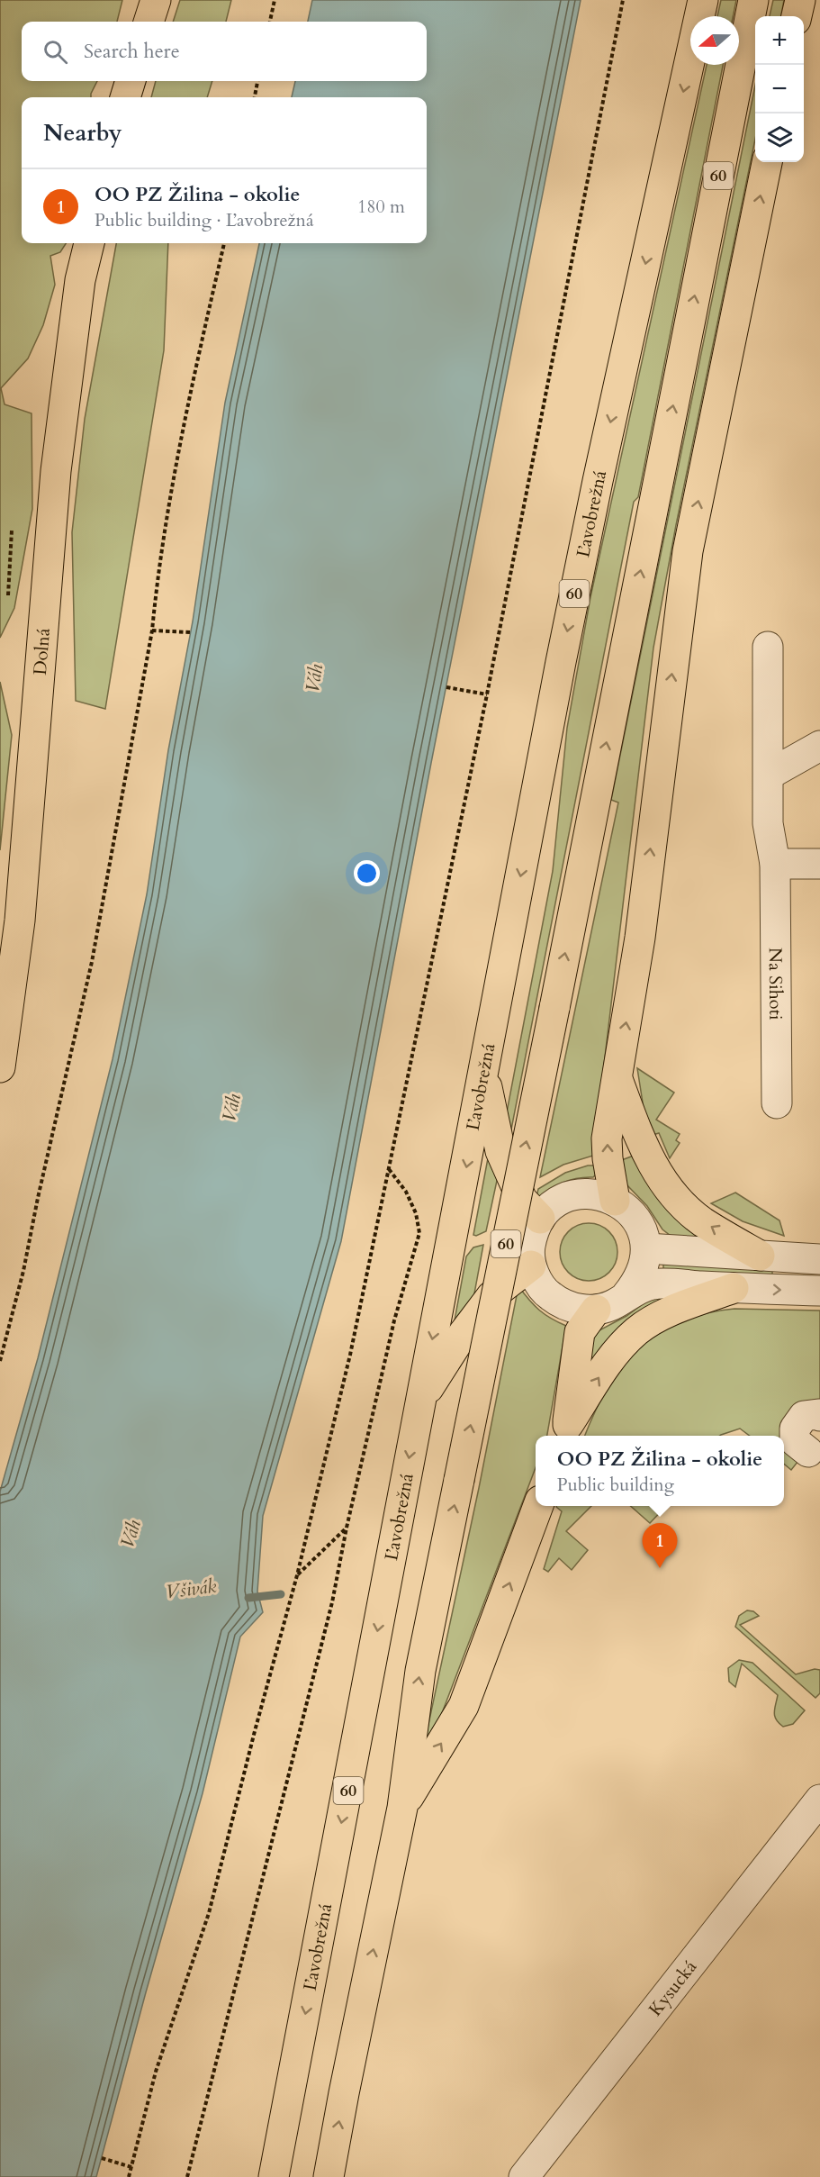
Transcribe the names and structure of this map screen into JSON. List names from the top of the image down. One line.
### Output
{"streets":{"main road":["60","Ľavobrežná","Dolná"],"street":["Na Sihoti","Kysucká"]},"water":["Váh","Všivák"],"north":"left","page":{"map_buttons":["+","−"],"search":"Search here","heading":"Nearby","list":[{"mark":"1","name":"OO PZ Žilina - okolie","note":"Public building · Ľavobrežná","value":"180 m"}],"popup":["OO PZ Žilina - okolie","Public building"],"pins":"1"}}
